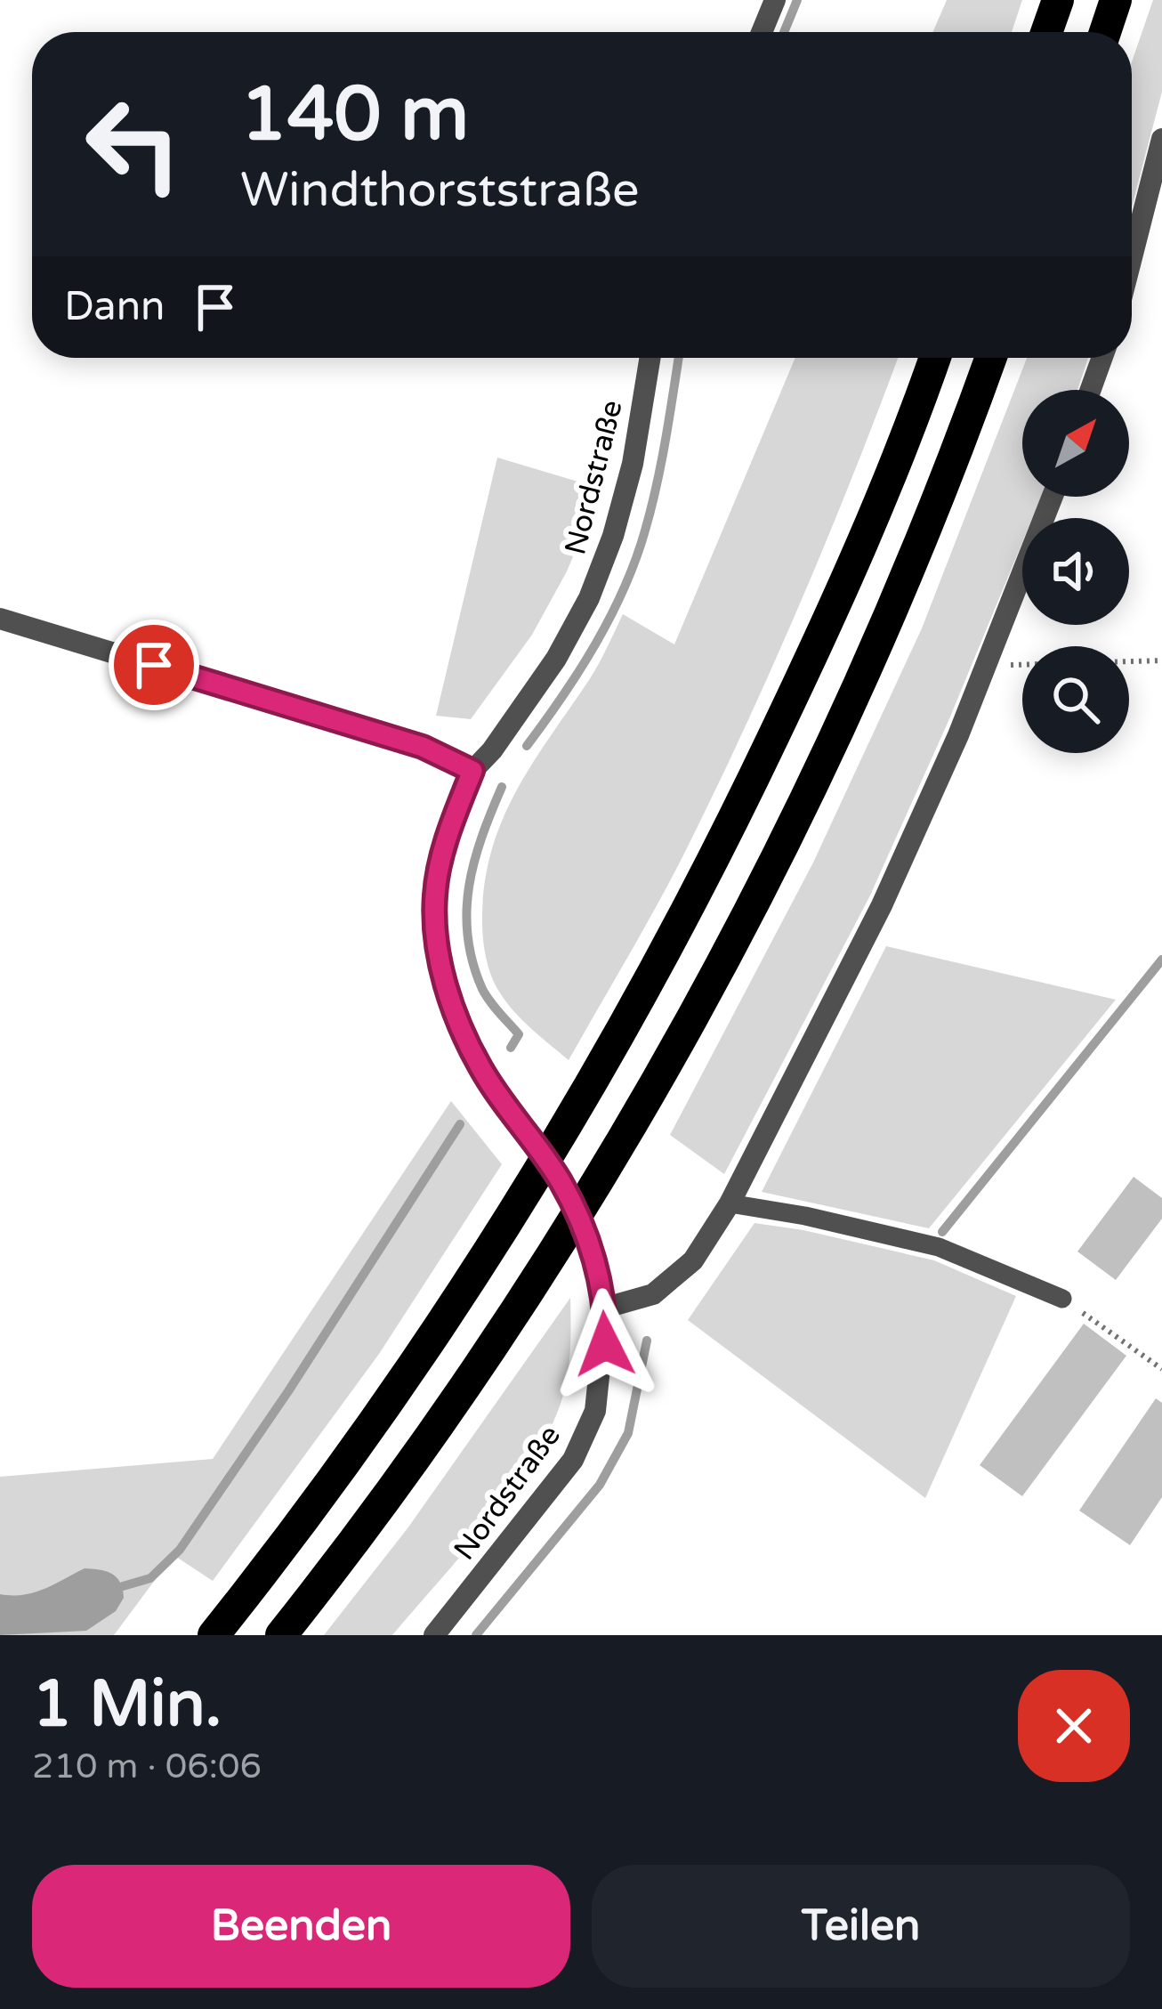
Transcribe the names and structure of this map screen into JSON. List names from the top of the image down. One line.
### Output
{"streets":{"street":["Nordstraße"]},"north":"top right","page":{"turn":["140 m","Windthorststraße"],"then":"Dann","heading":["1 Min.","210 m · 06:06"],"buttons":["Beenden","Teilen"]}}
